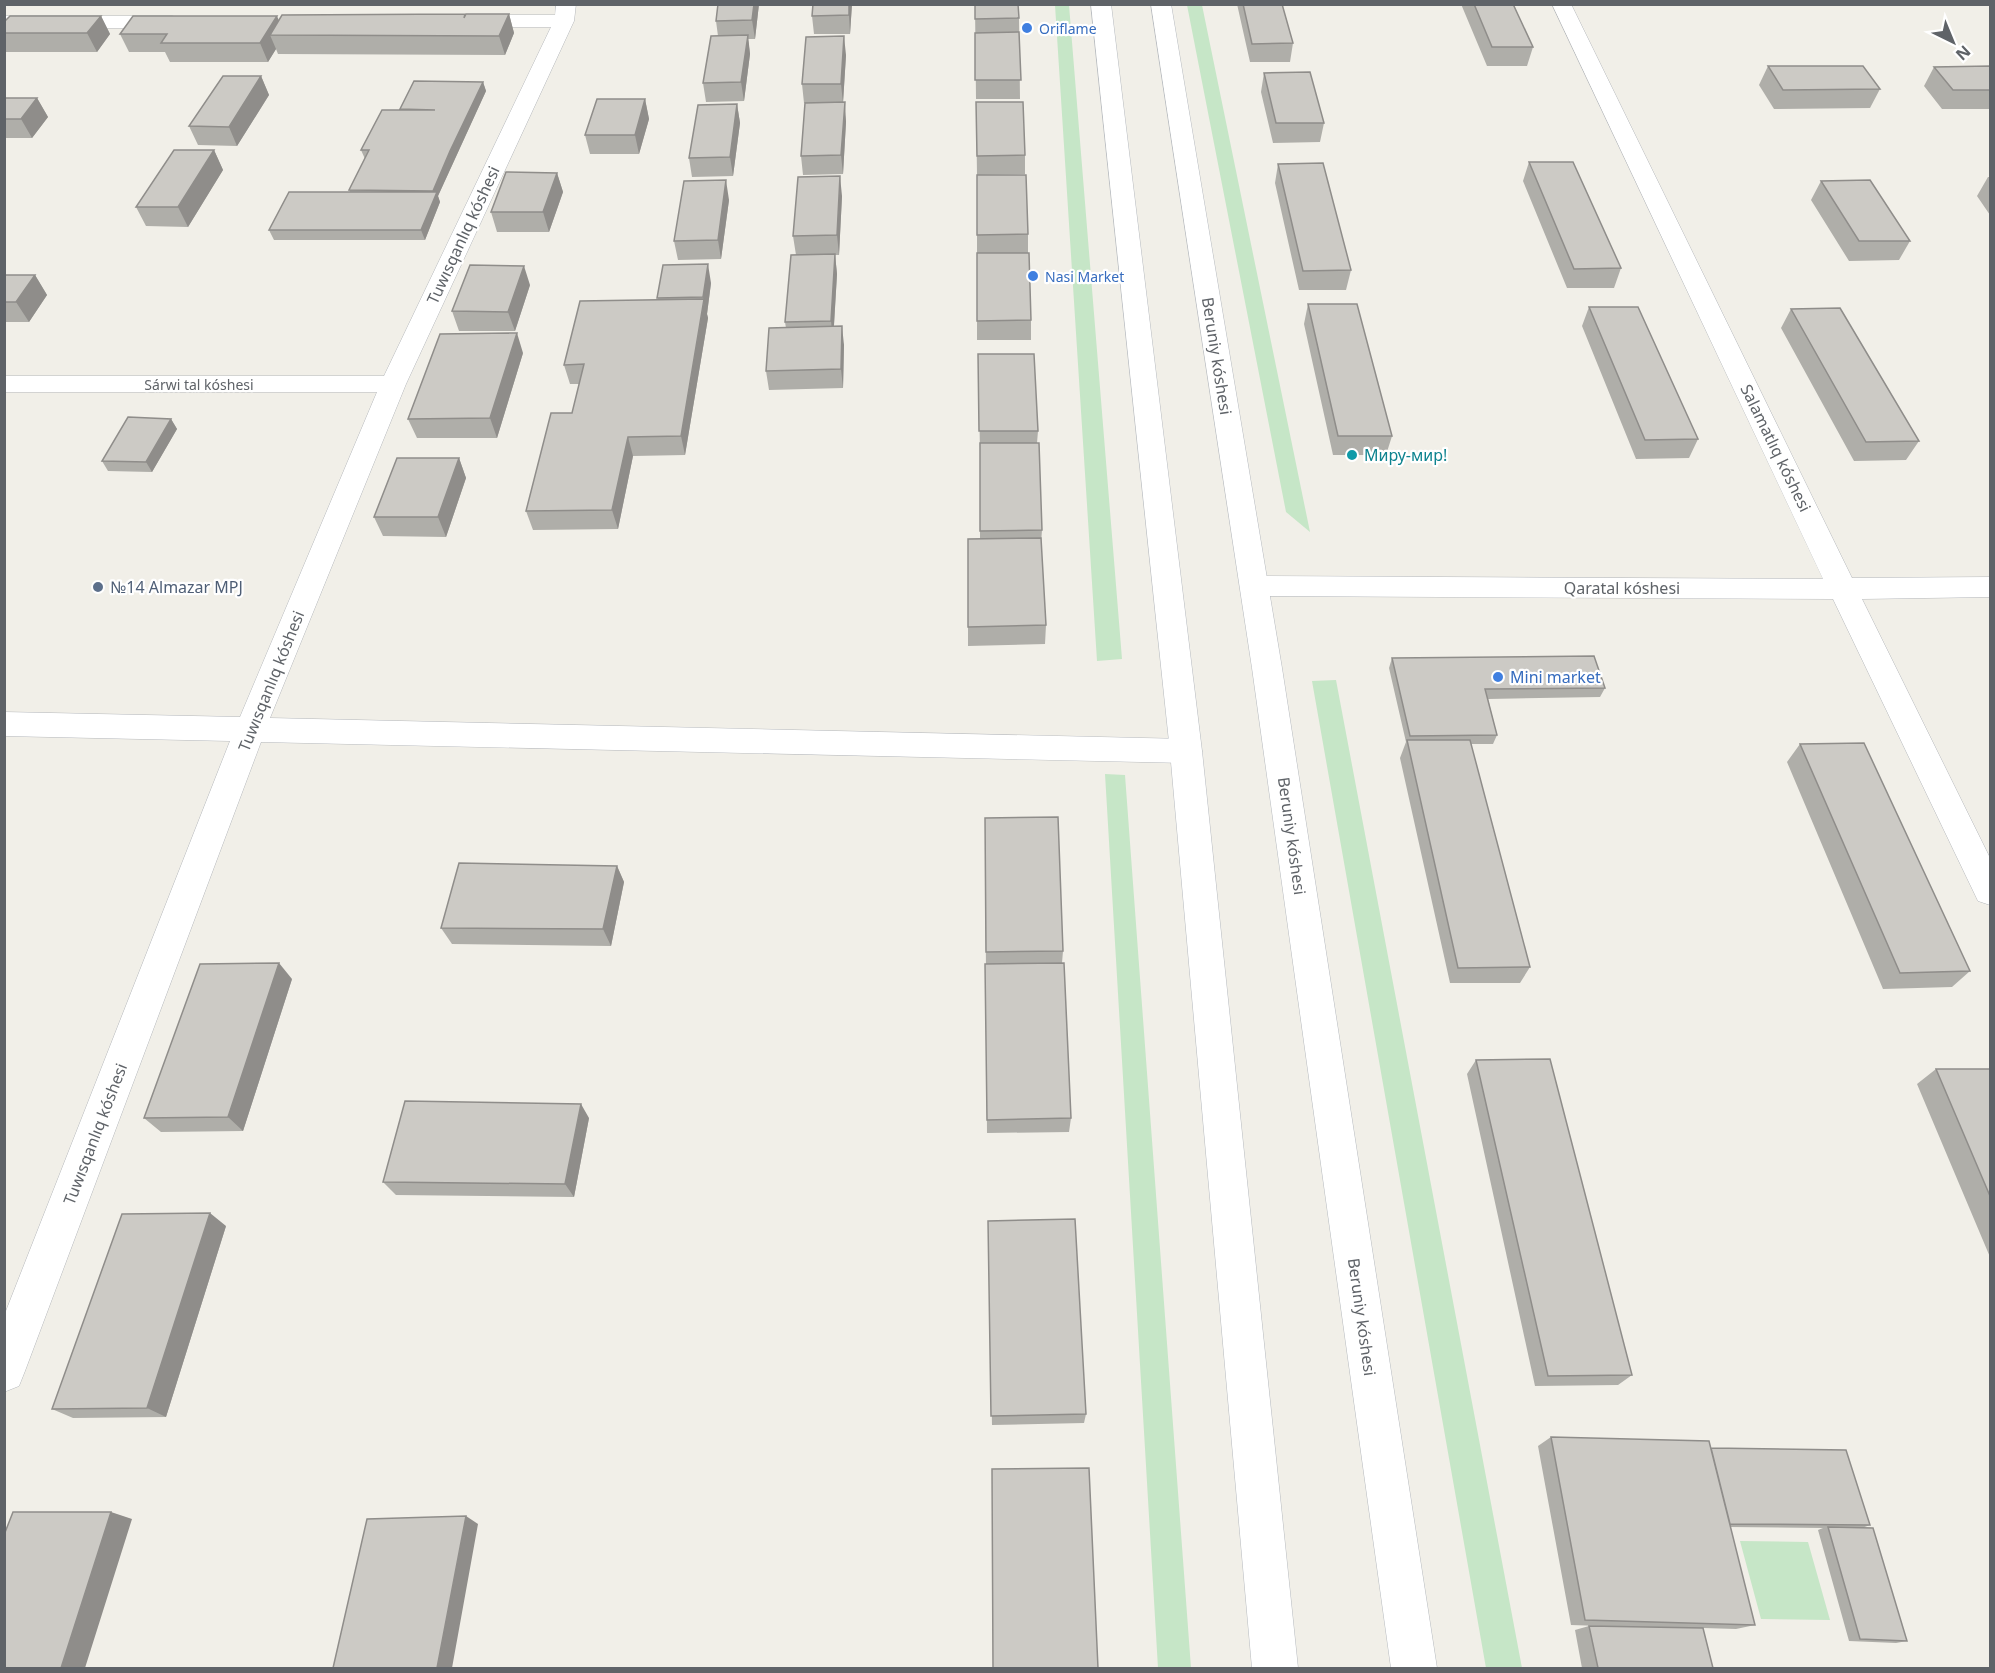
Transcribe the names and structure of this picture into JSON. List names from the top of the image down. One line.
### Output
{"streets":{"street":["Tuwısqanlıq kóshesi","Beruniy kóshesi","Sárwi tal kóshesi","Salamatlıq kóshesi","Qaratal kóshesi"]},"crossings":[["Tuwısqanlıq kóshesi","Sárwi tal kóshesi"],["Beruniy kóshesi","Qaratal kóshesi"],["Salamatlıq kóshesi","Qaratal kóshesi"]],"places":["Oriflame","Nasi Market","Миру-мир!","№14 Almazar MPJ","Mini market"],"north":"bottom right"}
